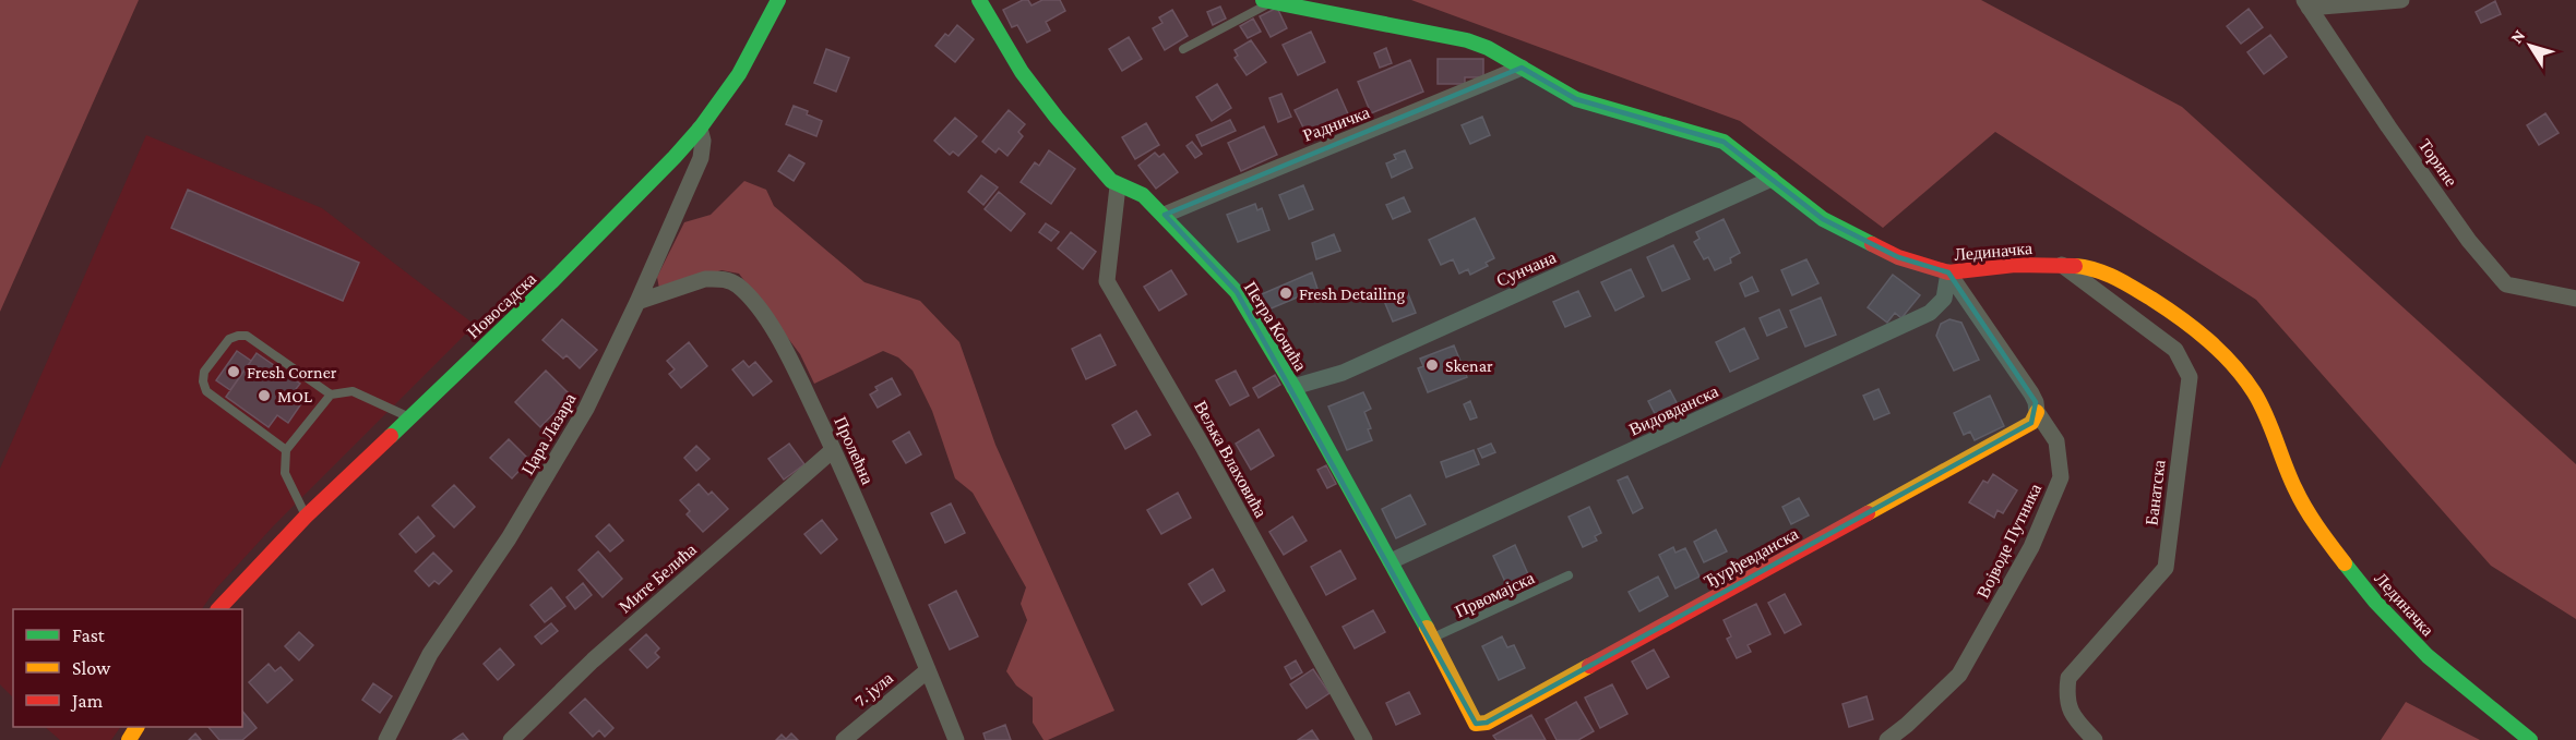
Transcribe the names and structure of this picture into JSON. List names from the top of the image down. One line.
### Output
{"streets":{"street":["Радничка","Торине","Лединачка","Сунчана","Новосадска","Петра Кочића","Видовданска","Цара Лазара","Пролећна","Вељка Влаховића","Банатска","Војводе Путника","Ђурђевданска","Мите Белића","7. јула"],"lane":["Првомајска"]},"crossings":[["Радничка","Лединачка"],["Радничка","Петра Кочића"],["Лединачка","Сунчана"],["Лединачка","Видовданска"],["Лединачка","Банатска"],["Лединачка","Војводе Путника"],["Сунчана","Петра Кочића"],["Новосадска","Цара Лазара"],["Петра Кочића","Видовданска"],["Петра Кочића","Вељка Влаховића"],["Петра Кочића","Ђурђевданска"],["Петра Кочића","Првомајска"],["Видовданска","Војводе Путника"],["Цара Лазара","Пролећна"],["Пролећна","Мите Белића"],["Пролећна","7. јула"],["Војводе Путника","Ђурђевданска"]],"places":["Fresh Detailing","Skenar","Fresh Corner","MOL"],"legend":["Fast","Slow","Jam"],"north":"top left"}
